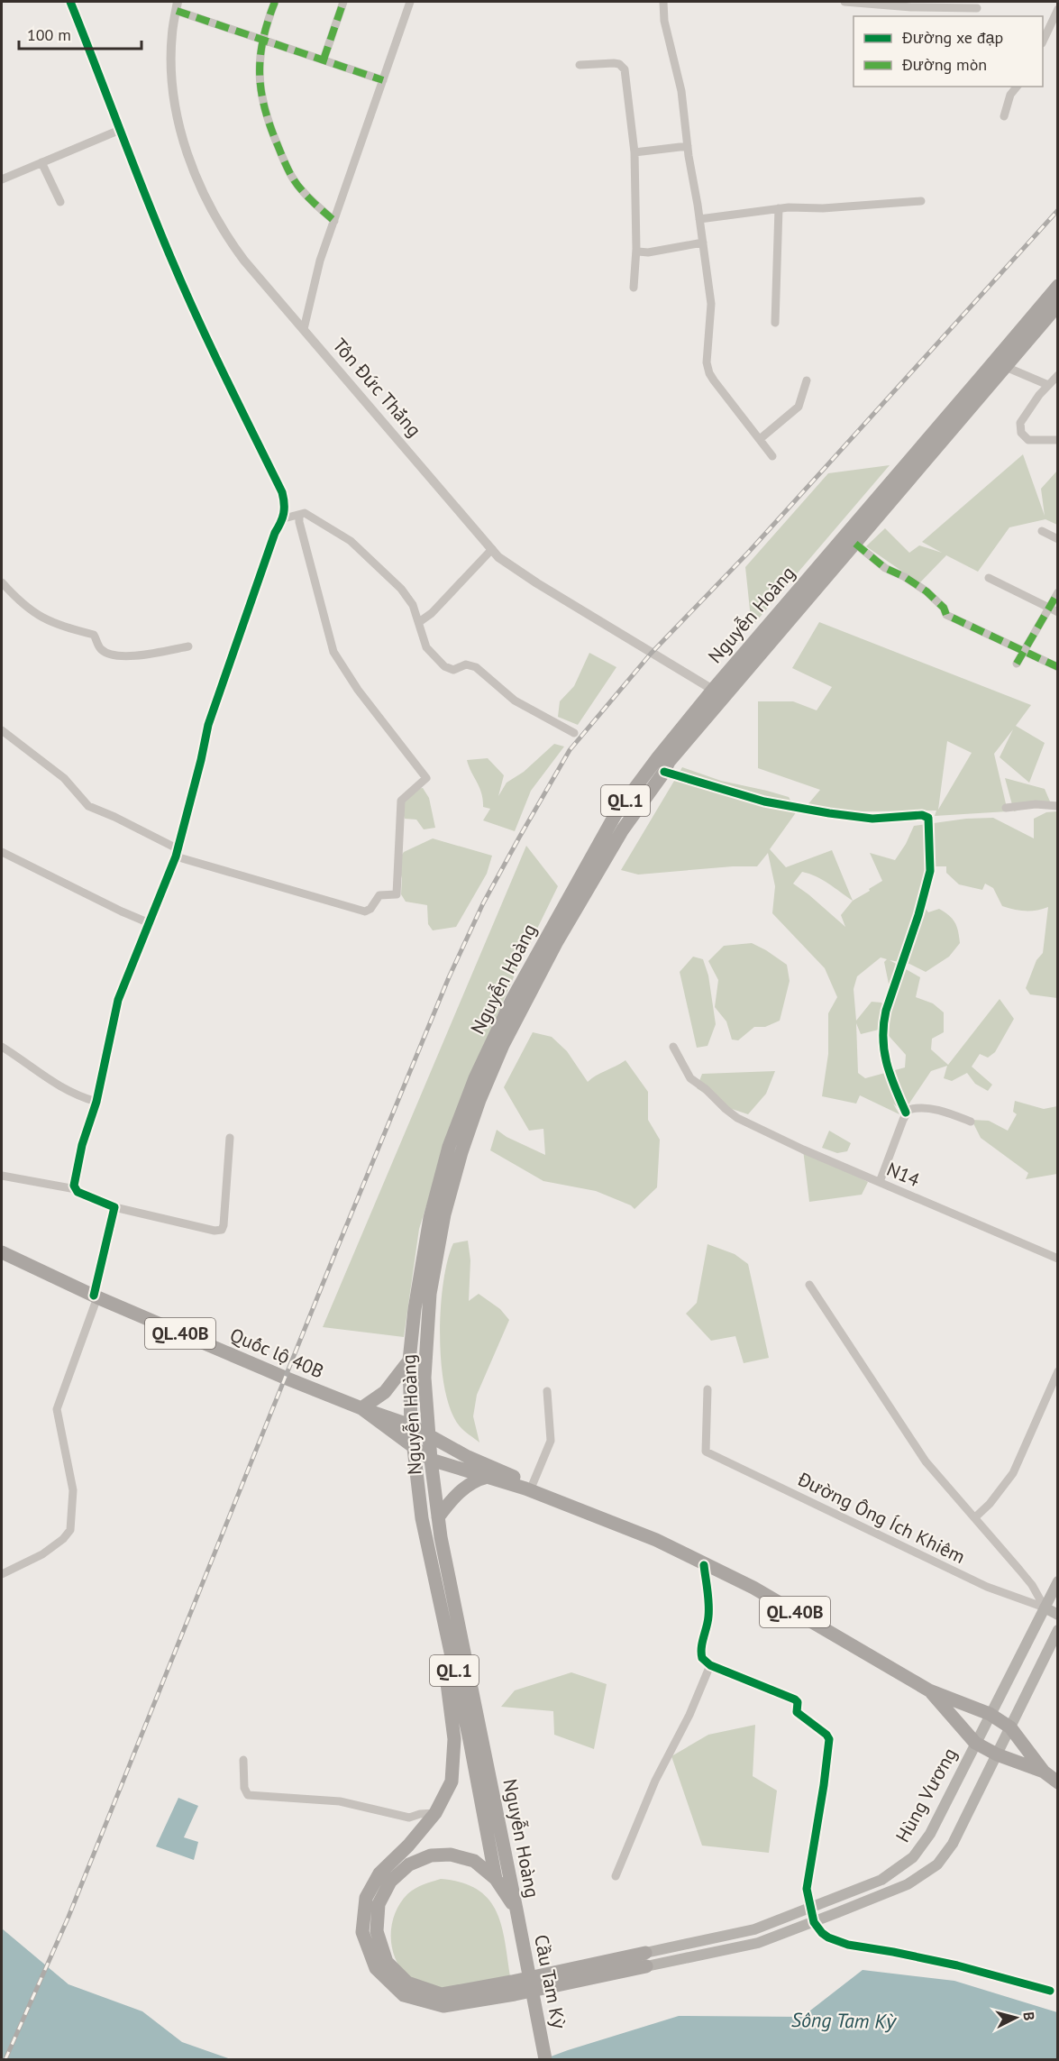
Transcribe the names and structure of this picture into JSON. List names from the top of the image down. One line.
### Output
{"streets":{"highway":["Nguyễn Hoàng","QL.1","QL.40B","Quốc lộ 40B","Cầu Tam Kỳ"],"main road":["Hùng Vương"],"street":["Tôn Đức Thắng","N14","Đường Ông Ích Khiêm"]},"crossings":[["Tôn Đức Thắng","Nguyễn Hoàng"],["Nguyễn Hoàng","Quốc lộ 40B"],["Nguyễn Hoàng","Cầu Tam Kỳ"],["Đường Ông Ích Khiêm","Hùng Vương"]],"water":["Sông Tam Kỳ"],"legend":["Đường xe đạp","Đường mòn"],"scale_bar":"100 m","north":"right"}
